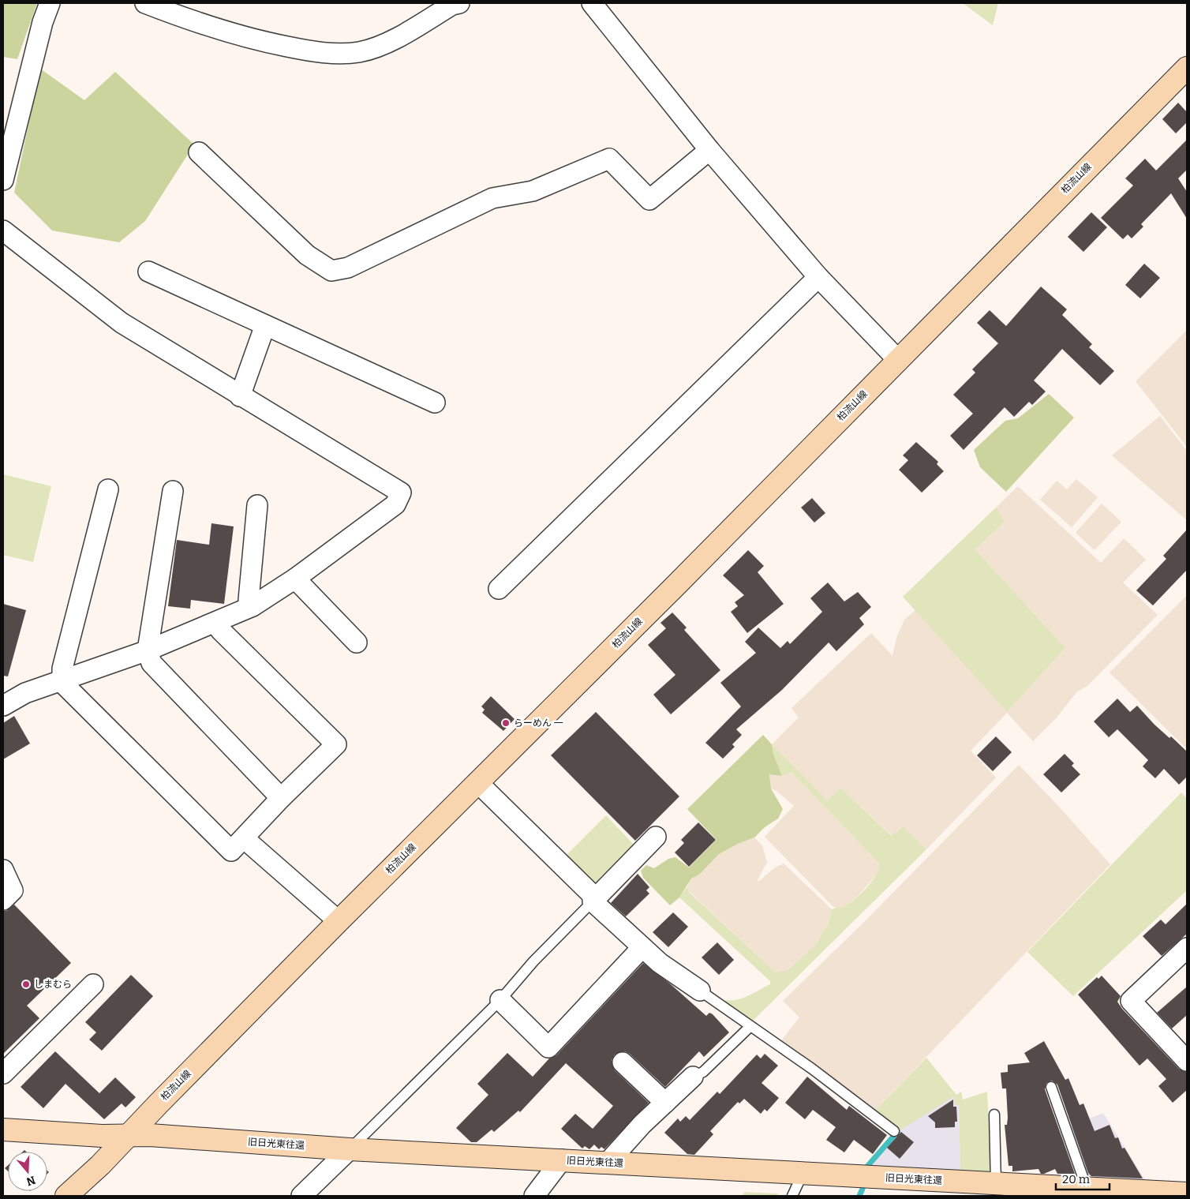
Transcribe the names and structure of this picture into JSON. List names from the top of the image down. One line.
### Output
{"streets":{"main road":["柏流山線","旧日光東往還"]},"crossings":[["柏流山線","旧日光東往還"]],"places":["らーめん 一","しまむら"],"scale_bar":"20 m","north":"bottom"}
